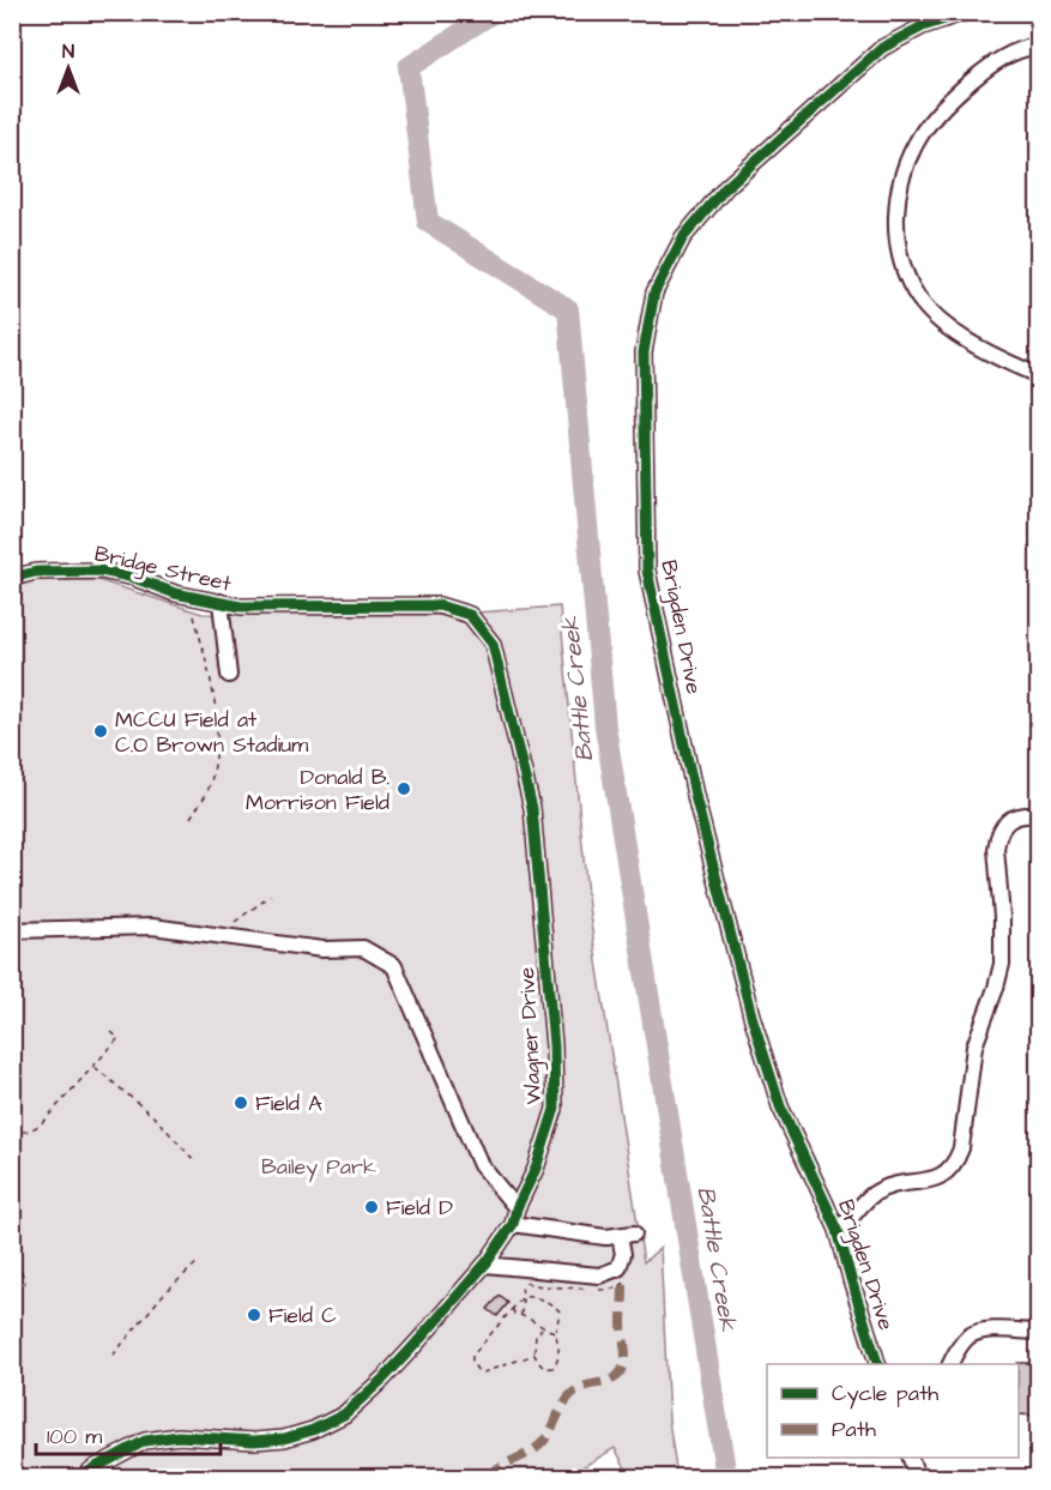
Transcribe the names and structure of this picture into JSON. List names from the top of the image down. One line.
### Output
{"streets":{"street":["Bridge Street","Brigden Drive","Wagner Drive"]},"crossings":[["Bridge Street","Wagner Drive"]],"water":["Battle Creek"],"parks":["Bailey Park"],"places":["MCCU Field at C.O Brown Stadium","Donald B. Morrison Field","Field A","Field D","Field C"],"legend":["Cycle path","Path"],"scale_bar":"100 m","north":"top"}
